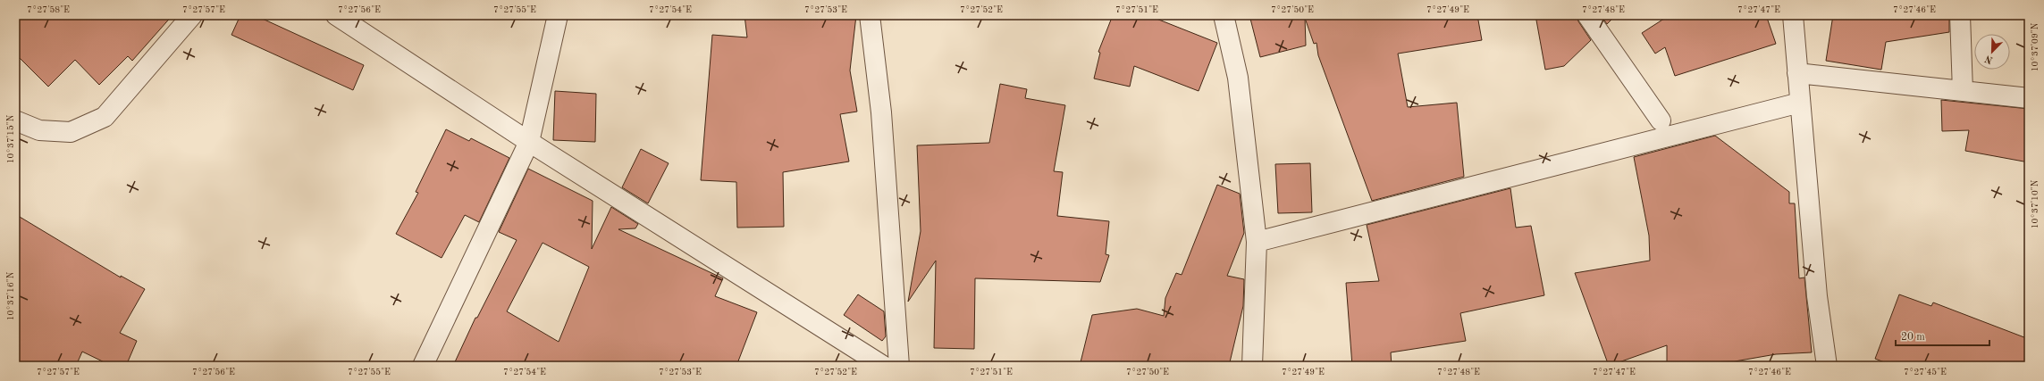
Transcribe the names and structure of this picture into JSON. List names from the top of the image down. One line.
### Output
{"scale_bar":"20 m","north":"bottom left","coordinates":["7°27'58\"E","7°27'57\"E","7°27'56\"E","7°27'55\"E","7°27'54\"E","7°27'53\"E","7°27'52\"E","7°27'51\"E","7°27'50\"E","7°27'49\"E","7°27'48\"E","7°27'47\"E","7°27'46\"E","10°37'09\"N","10°37'15\"N","10°37'10\"N","10°37'16\"N","7°27'45\"E"]}
